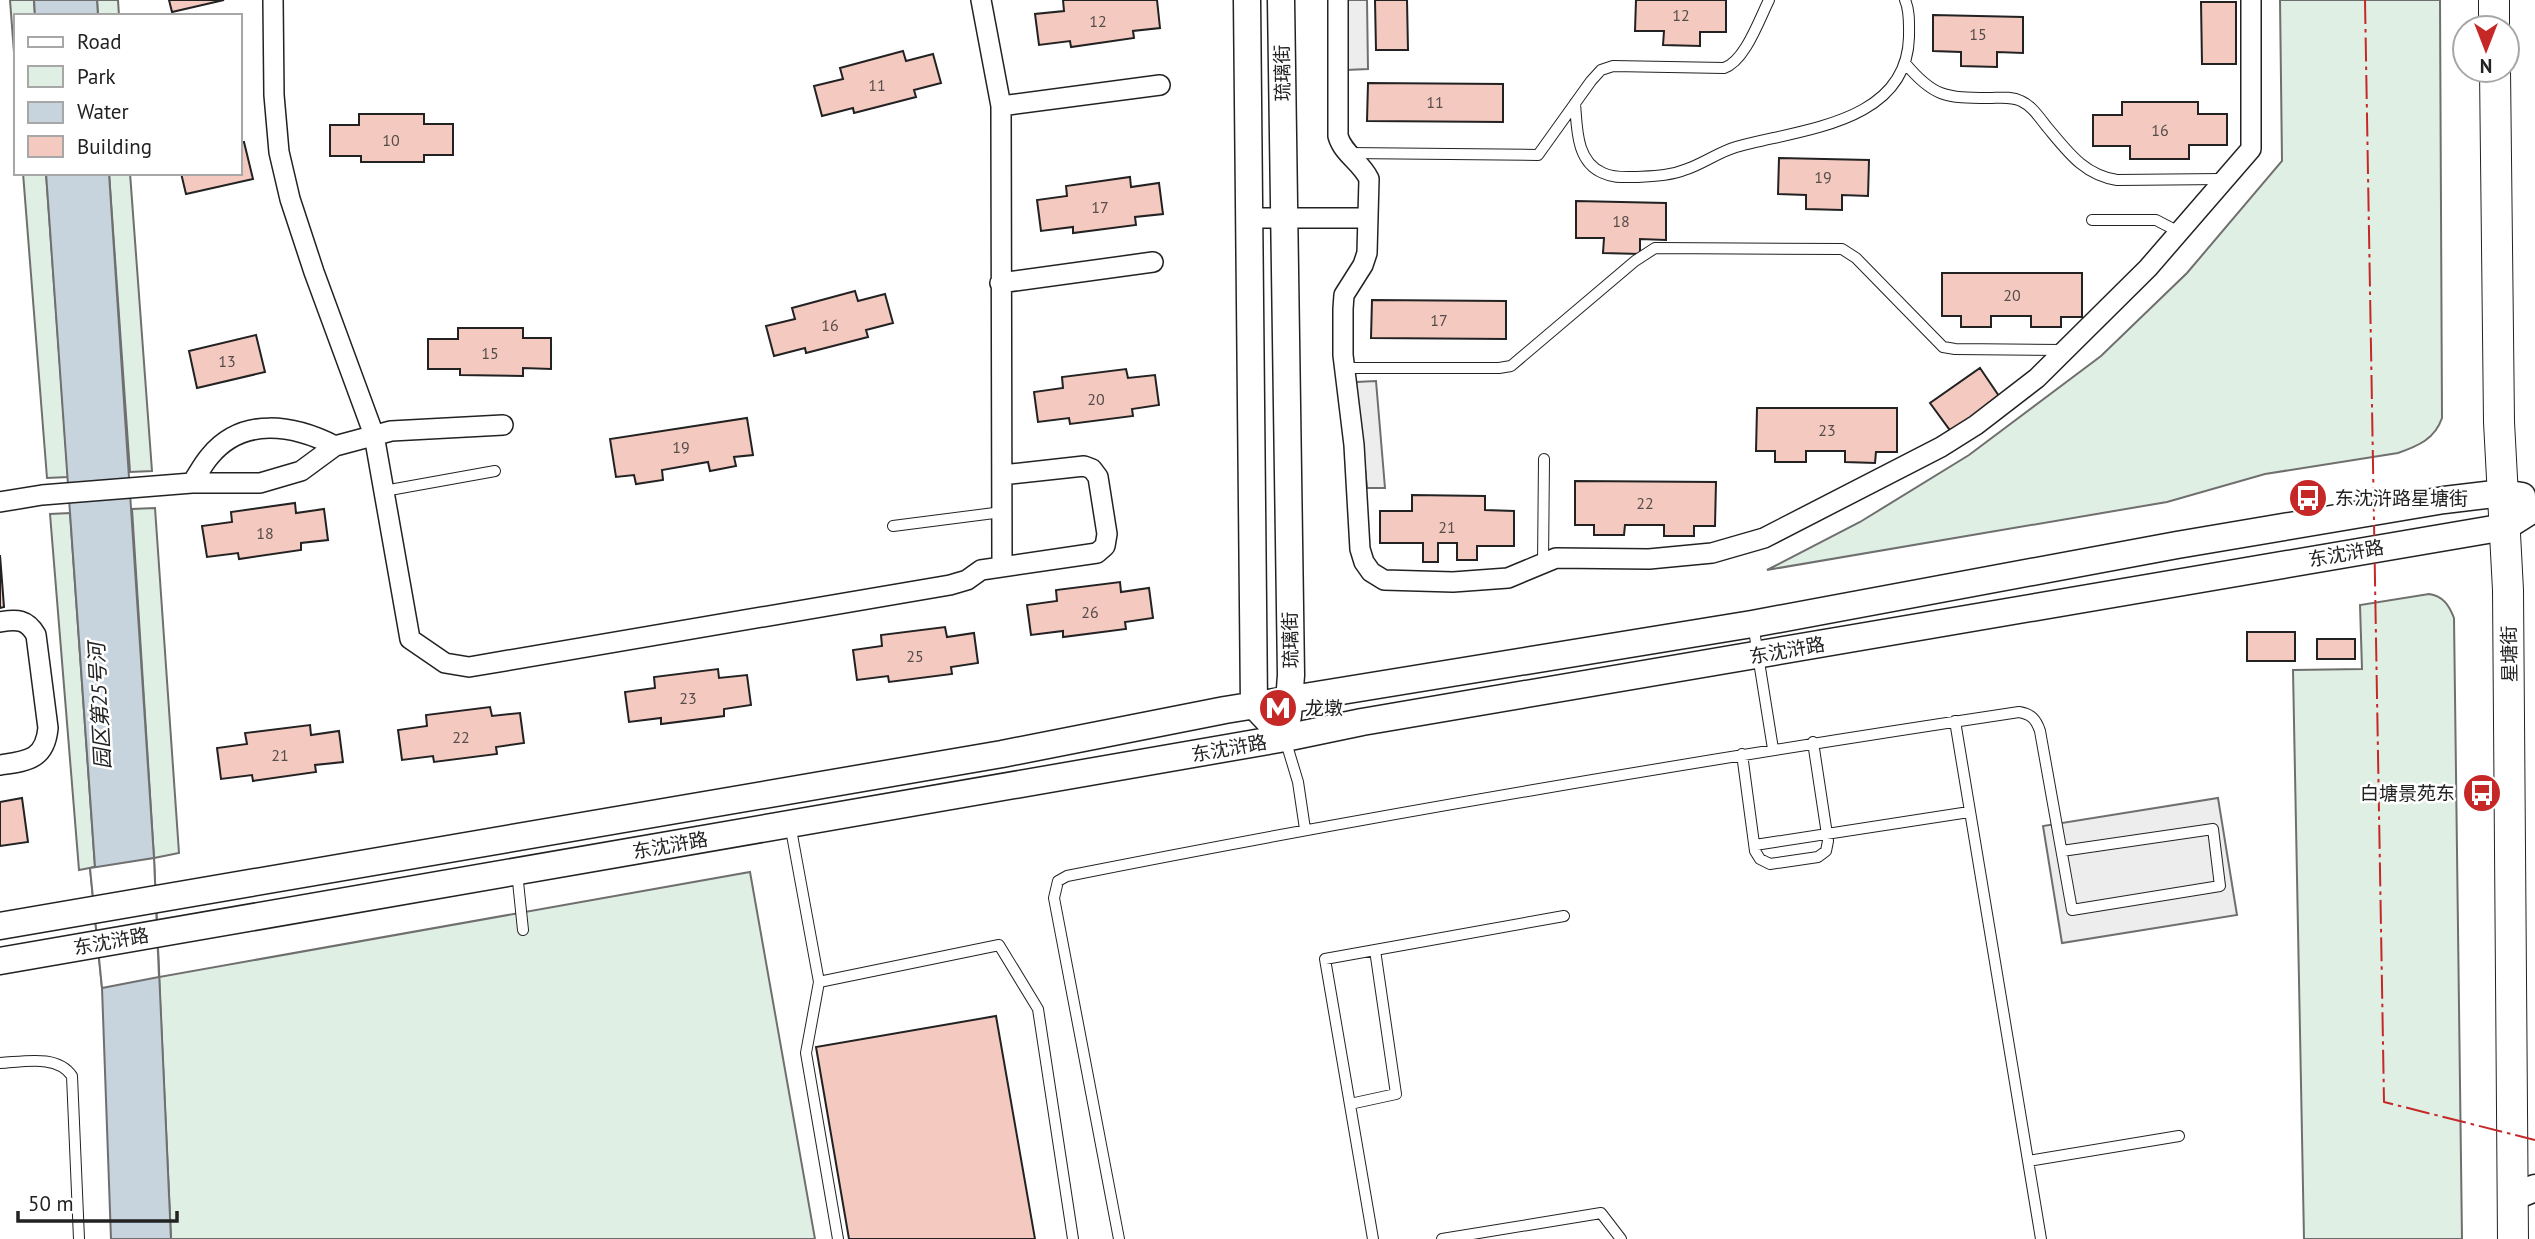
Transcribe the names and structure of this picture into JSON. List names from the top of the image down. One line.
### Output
{"streets":{"main road":["琉璃街","东沈浒路","星塘街"]},"crossings":[["琉璃街","东沈浒路"],["东沈浒路","星塘街"]],"water":["园区第25号河"],"places":{"bus stop":["东沈浒路星塘街","白塘景苑东"],"metro station":["龙墩"]},"house_numbers":["12","12","15","11","11","16","10","19","17","18","20","17","16","15","13","20","23","19","22","21","18","26","25","23","22","21"],"legend":["Road","Park","Water","Building"],"scale_bar":"50 m","north":"bottom"}
